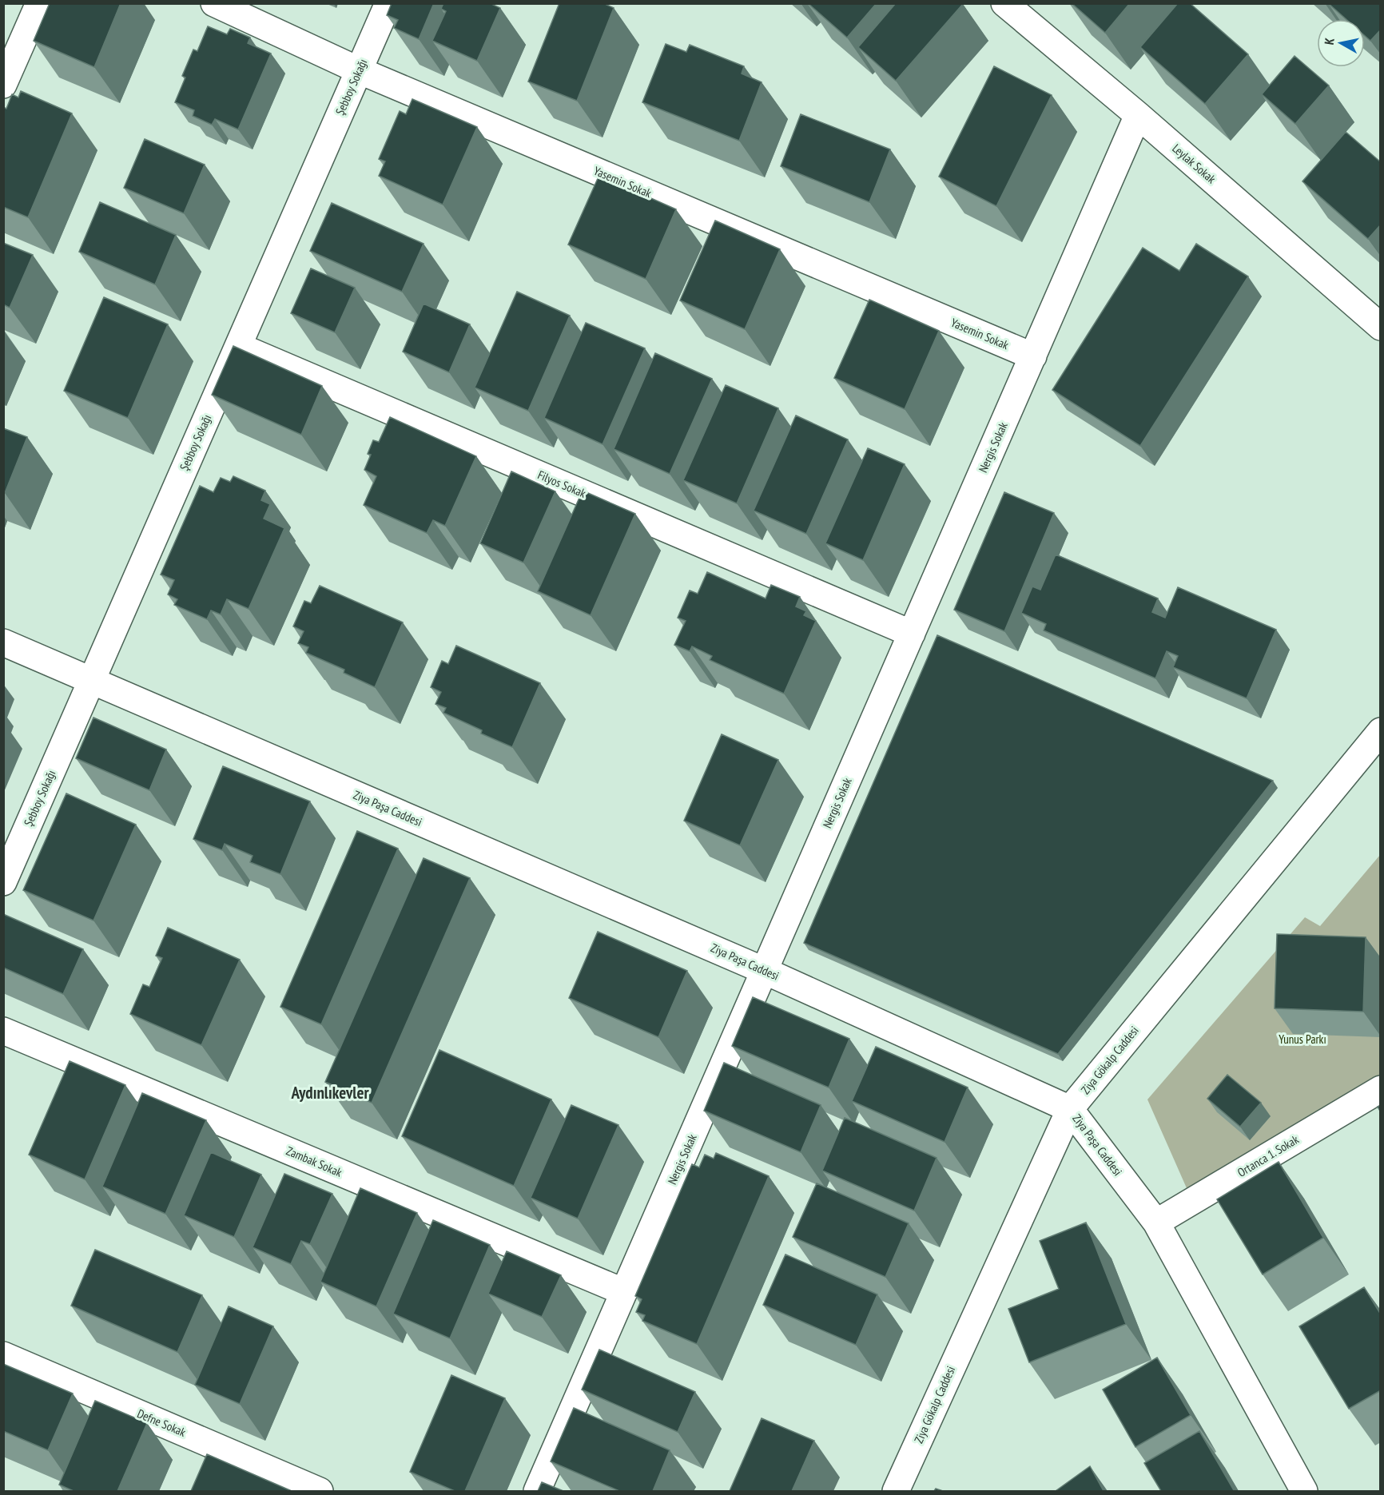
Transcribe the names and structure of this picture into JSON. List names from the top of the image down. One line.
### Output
{"streets":{"street":["Şebboy Sokağı","Leylak Sokak","Yasemin Sokak","Nergis Sokak","Filyos Sokak","Ziya Paşa Caddesi","Ziya Gökalp Caddesi","Ortanca 1. Sokak","Zambak Sokak","Defne Sokak"]},"crossings":[["Şebboy Sokağı","Yasemin Sokak"],["Şebboy Sokağı","Filyos Sokak"],["Şebboy Sokağı","Ziya Paşa Caddesi"],["Leylak Sokak","Nergis Sokak"],["Yasemin Sokak","Nergis Sokak"],["Nergis Sokak","Filyos Sokak"],["Nergis Sokak","Ziya Paşa Caddesi"],["Nergis Sokak","Zambak Sokak"],["Ziya Paşa Caddesi","Ziya Gökalp Caddesi"],["Ziya Paşa Caddesi","Ortanca 1. Sokak"]],"districts":["Aydınlıkevler"],"parks":["Yunus Parkı"],"north":"left"}
